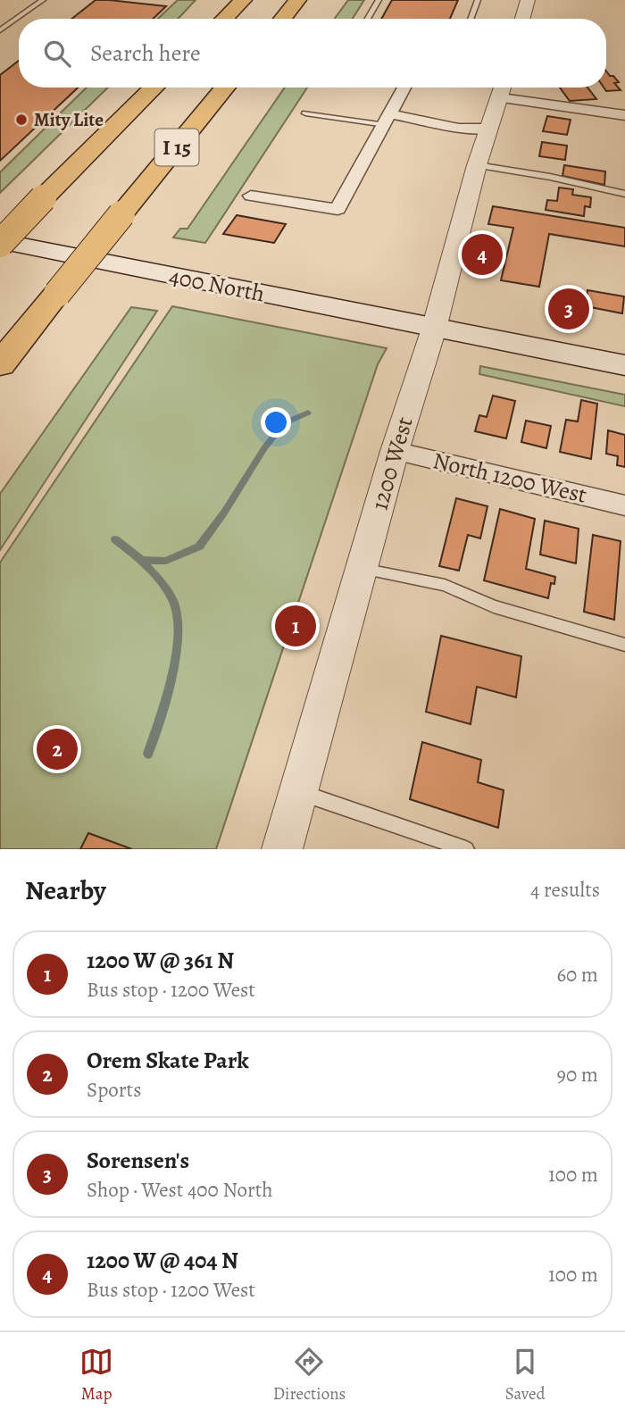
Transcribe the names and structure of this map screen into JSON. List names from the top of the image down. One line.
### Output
{"streets":{"highway":["I 15"],"main road":["400 North"],"street":["1200 West","North 1200 West"]},"crossings":[["I 15","400 North"],["400 North","1200 West"],["1200 West","North 1200 West"]],"places":["Mity Lite"],"page":{"search":"Search here","pins":["4","3","1","2"],"heading":["Nearby","4 results"],"list":[{"mark":"1","name":"1200 W @ 361 N","note":"Bus stop · 1200 West","value":"60 m"},{"mark":"2","name":"Orem Skate Park","note":"Sports","value":"90 m"},{"mark":"3","name":"Sorensen's","note":"Shop · West 400 North","value":"100 m"},{"mark":"4","name":"1200 W @ 404 N","note":"Bus stop · 1200 West","value":"100 m"}],"nav":["Map","Directions","Saved"]}}
